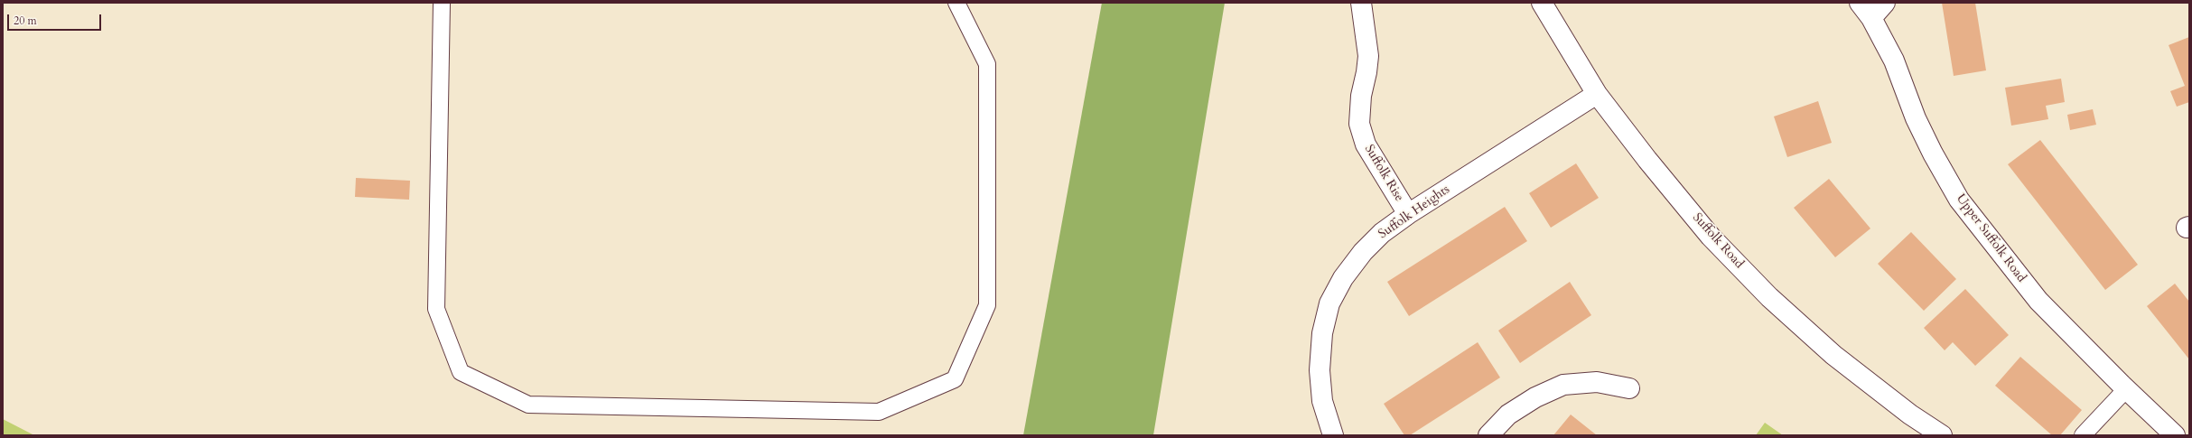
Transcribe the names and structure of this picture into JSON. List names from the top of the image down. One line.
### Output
{"streets":{"street":["Suffolk Rise","Suffolk Heights","Upper Suffolk Road","Suffolk Road"]},"crossings":[["Suffolk Rise","Suffolk Heights"],["Suffolk Heights","Suffolk Road"]],"scale_bar":"20 m"}
